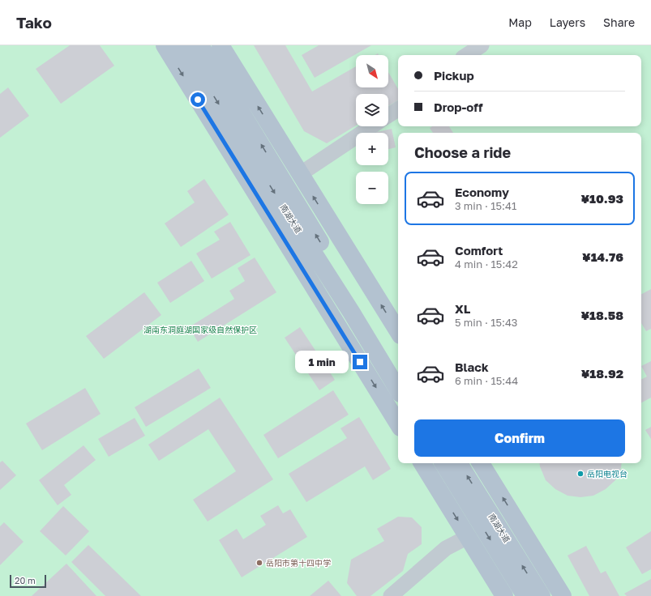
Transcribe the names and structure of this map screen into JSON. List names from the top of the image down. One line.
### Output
{"streets":{"main road":["南湖大道"]},"parks":["湖南东洞庭湖国家级自然保护区"],"places":["岳阳电视台","岳阳市第十四中学"],"scale_bar":"20 m","north":"bottom right","page":{"header":"Tako","nav":["Map","Layers","Share"],"map_buttons":["+","−"],"banner":["Pickup","Drop-off"],"heading":"Choose a ride","list":[{"name":"Economy","note":"3 min · 15:41","value":"¥10.93"},{"name":"Comfort","note":"4 min · 15:42","value":"¥14.76"},{"name":"XL","note":"5 min · 15:43","value":"¥18.58"},{"name":"Black","note":"6 min · 15:44","value":"¥18.92"}],"bubble":"1 min","buttons":"Confirm","scale":"20 m"}}
